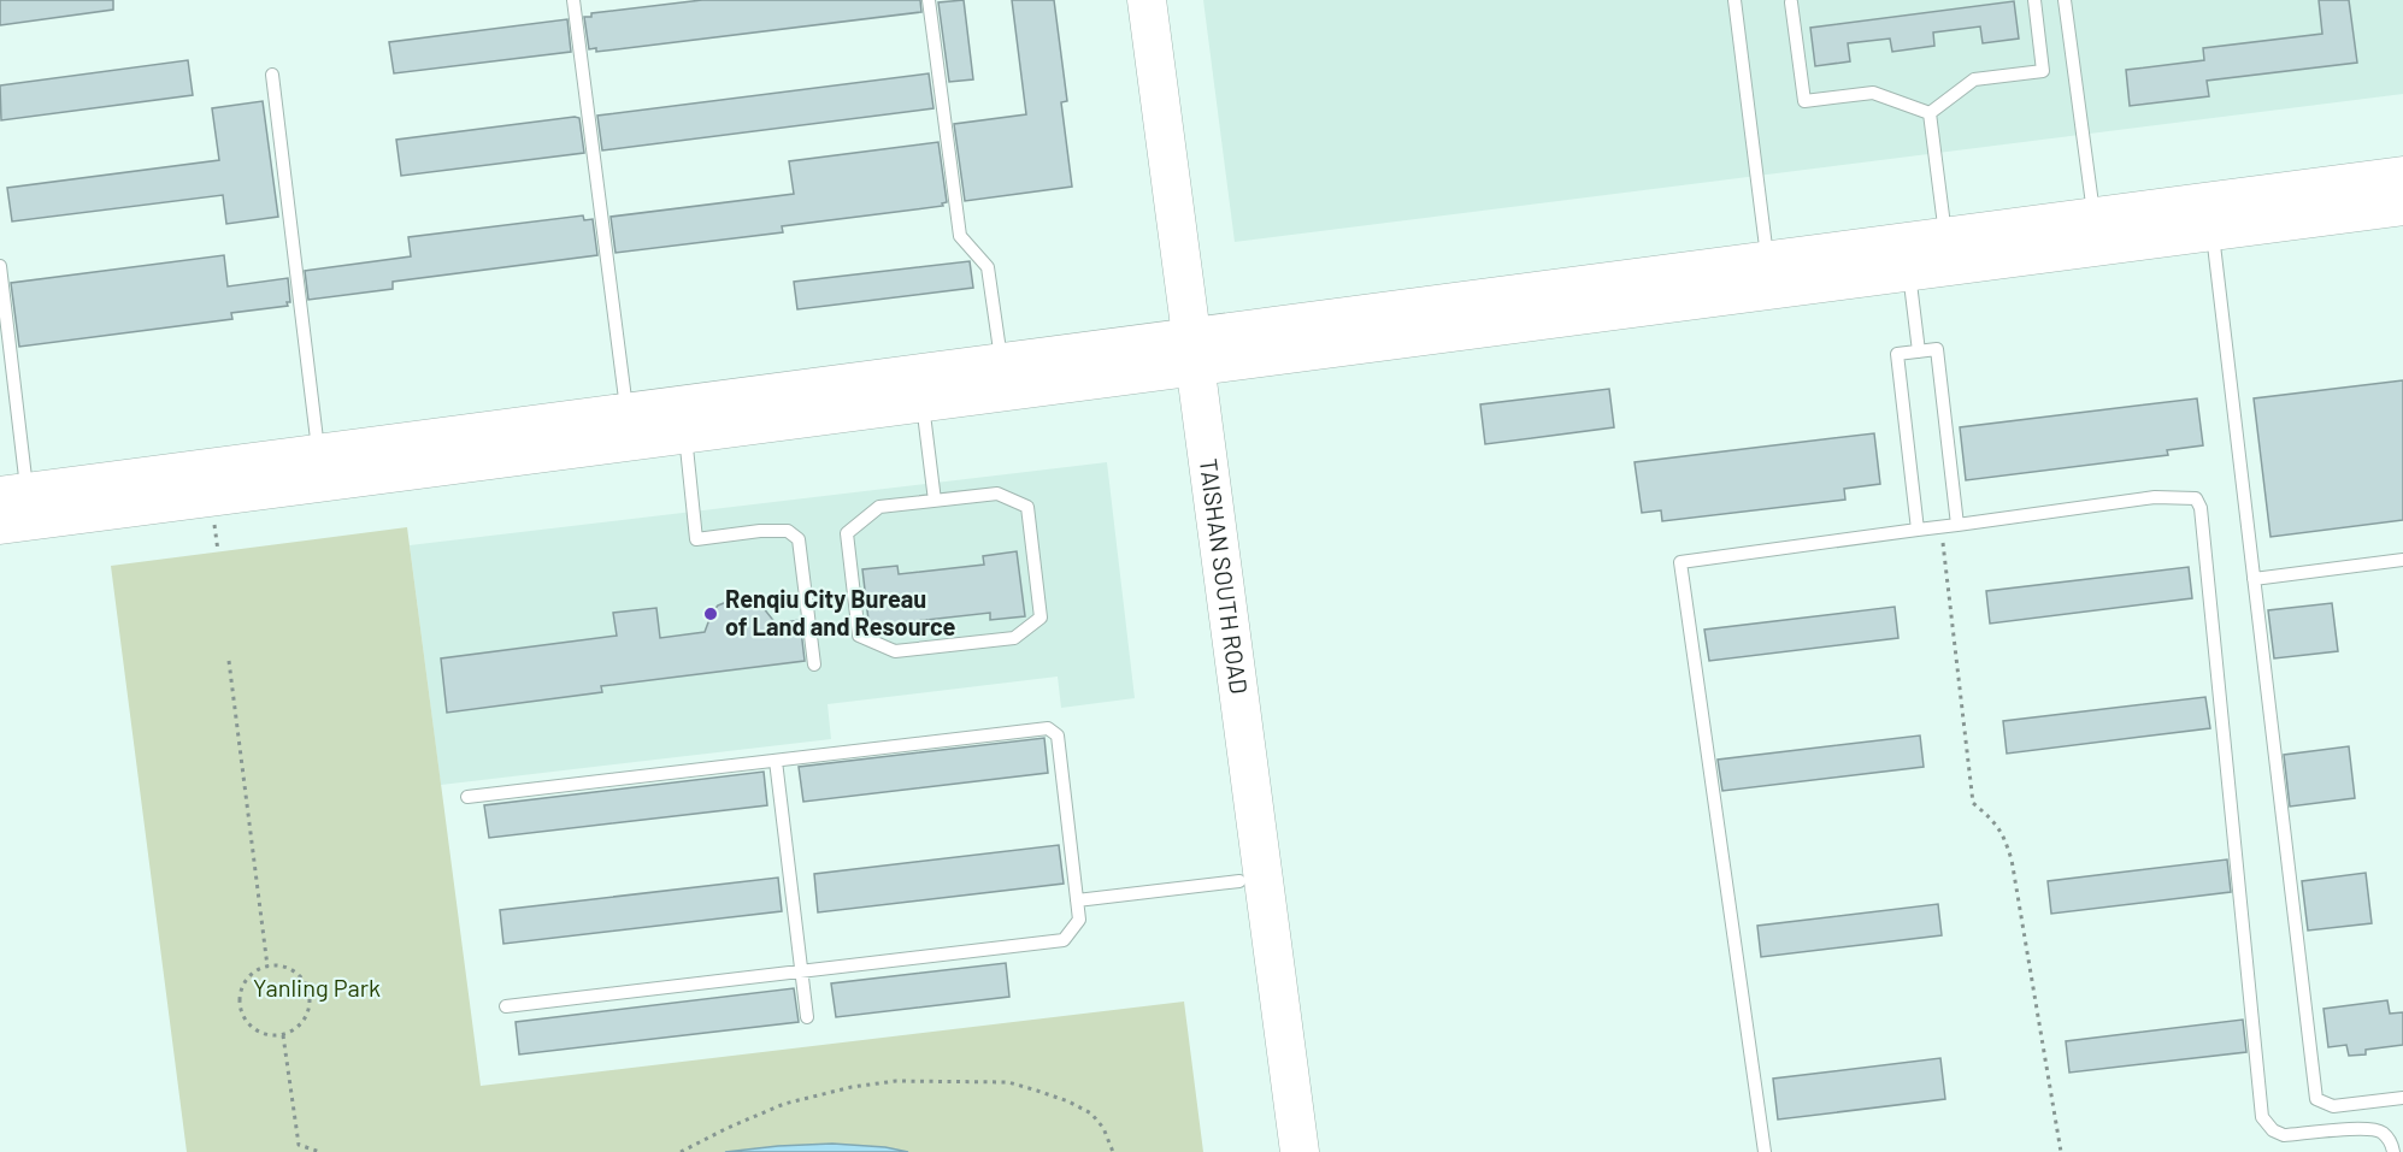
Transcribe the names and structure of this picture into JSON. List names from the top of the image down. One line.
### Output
{"streets":{"main road":["TAISHAN SOUTH ROAD"]},"parks":["Yanling Park"],"places":["Renqiu City Bureau of Land and Resource"]}
